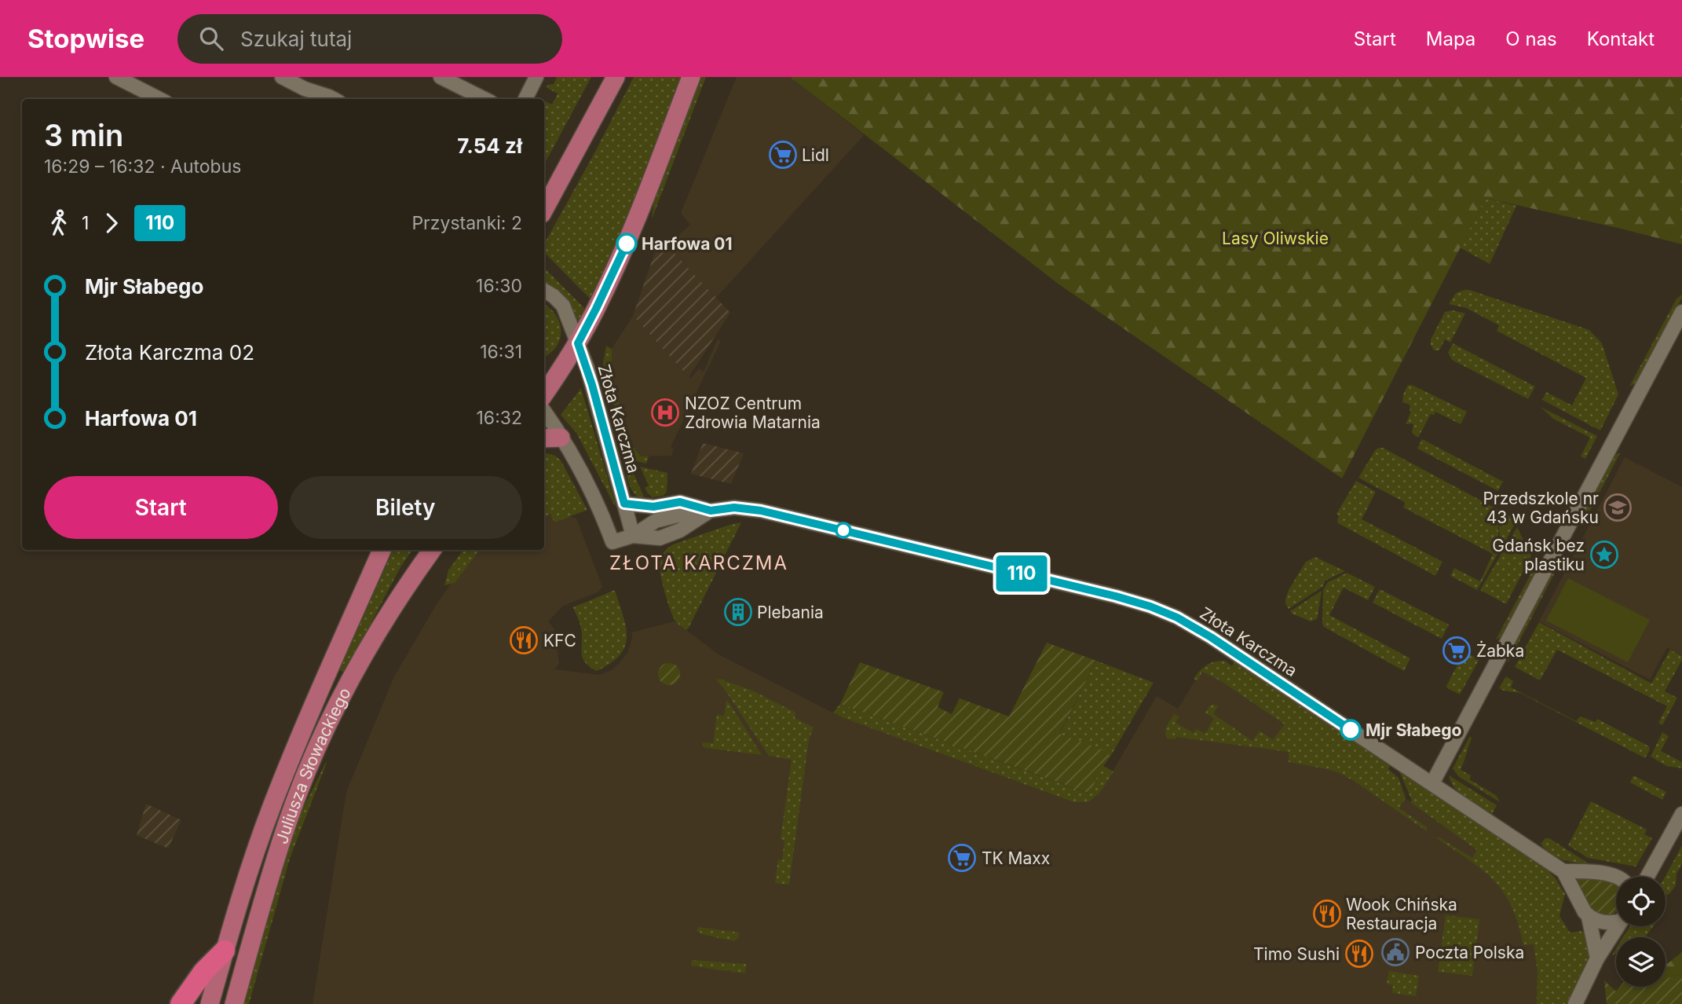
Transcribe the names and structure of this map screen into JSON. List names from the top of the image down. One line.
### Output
{"streets":{"main road":["Juliusza Słowackiego"],"street":["Złota Karczma"]},"districts":["ZŁOTA KARCZMA"],"parks":["Lasy Oliwskie"],"places":{"supermarket":["Lidl","Żabka","TK Maxx"],"other":["Harfowa 01","Mjr Słabego"],"hospital":["NZOZ Centrum Zdrowia Matarnia"],"school or university":["Przedszkole nr 43 w Gdańsku"],"place":["Gdańsk bez plastiku"],"building":["Plebania"],"restaurant":["KFC","Wook Chińska Restauracja","Timo Sushi"],"public building":["Poczta Polska"]},"lines":["bus line 110"],"page":{"header":"Stopwise","search":"Szukaj tutaj","nav":["Start","Mapa","O nas","Kontakt"],"on_map":"110","heading":["3 min","16:29 – 16:32 · Autobus","7.54 zł"],"legs":["1","110","Przystanki: 2"],"list":[{"name":"Mjr Słabego","value":"16:30"},{"name":"Złota Karczma 02","value":"16:31"},{"name":"Harfowa 01","value":"16:32"}],"buttons":["Start","Bilety"]}}
